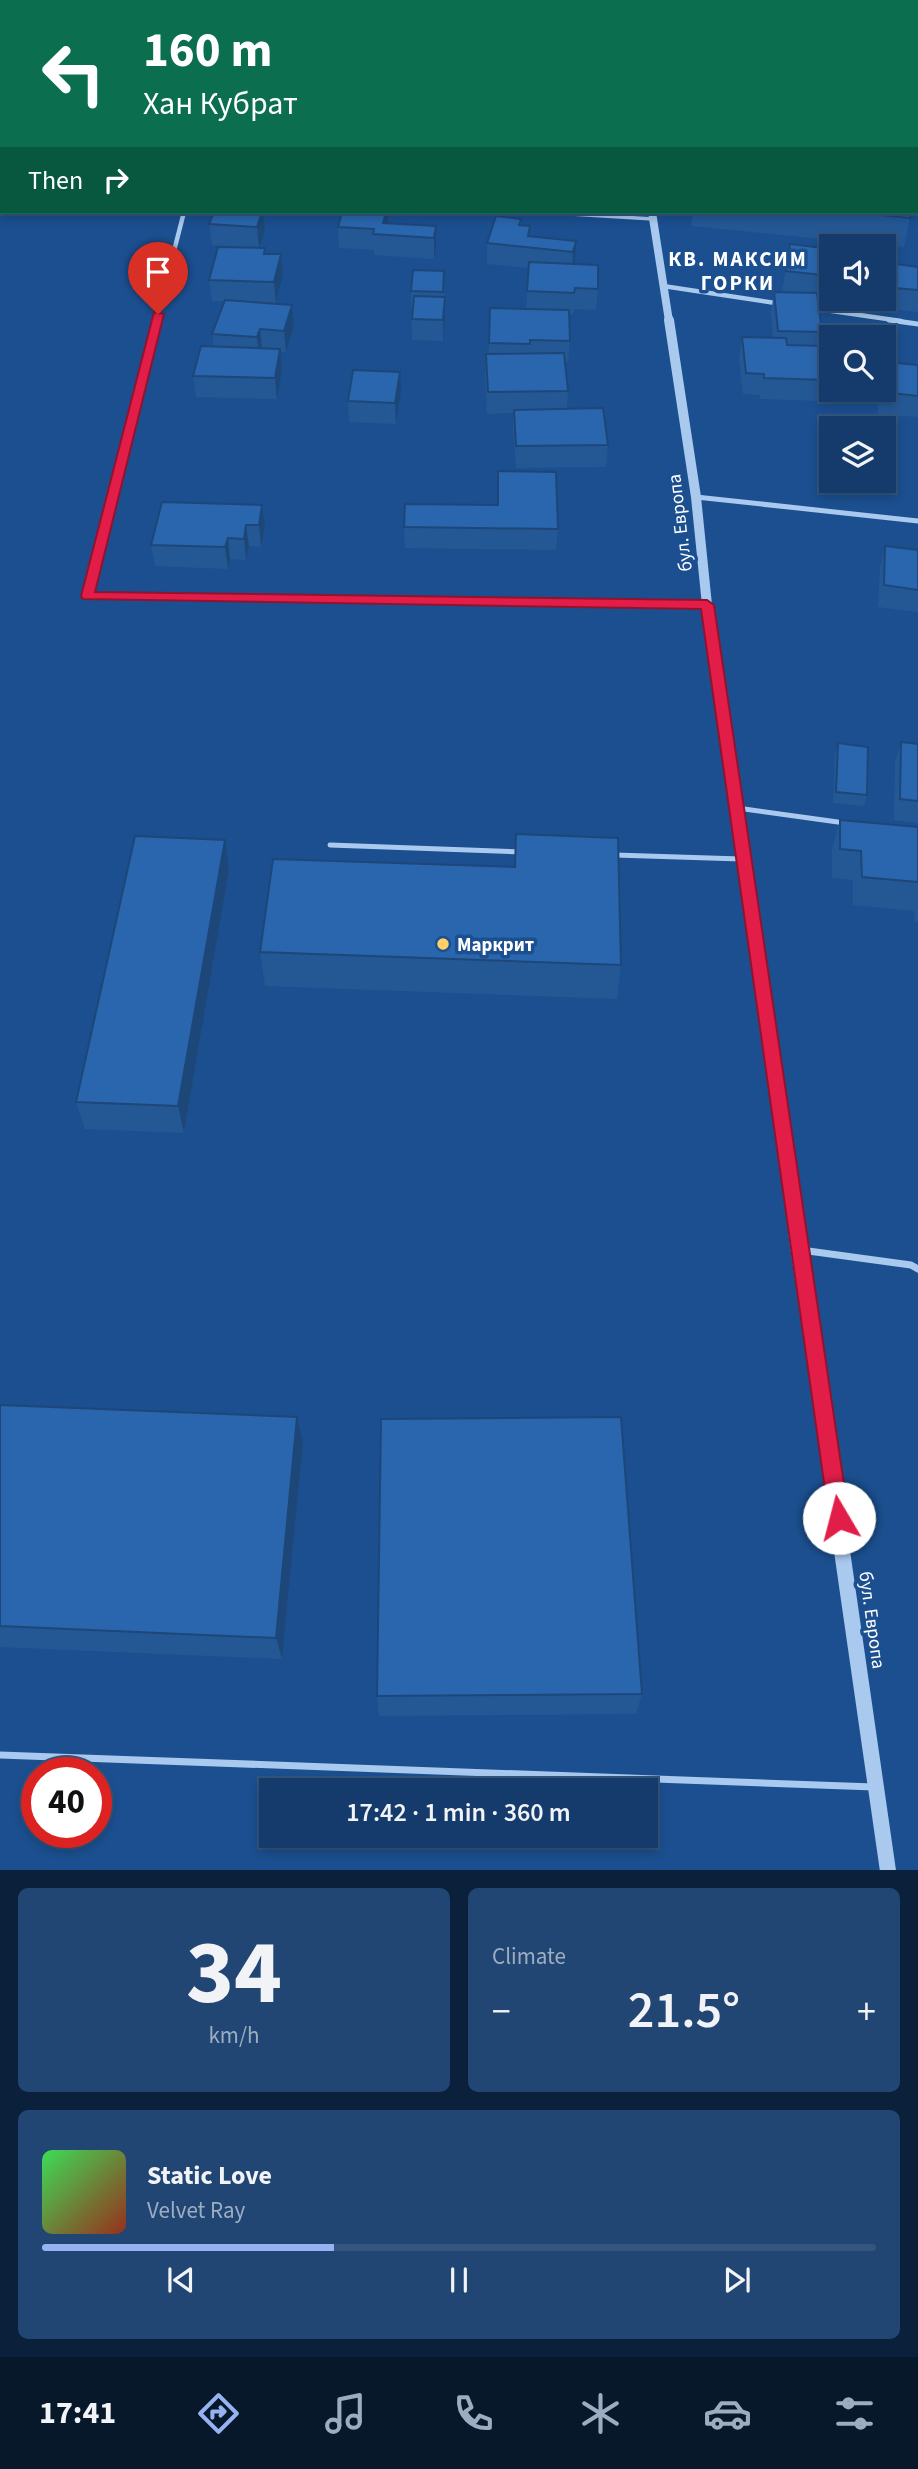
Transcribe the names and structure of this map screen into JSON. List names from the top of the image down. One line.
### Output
{"streets":{"street":["бул. Европа"]},"districts":["КВ. МАКСИМ ГОРКИ"],"places":["Маркрит"],"page":{"turn":["160 m","Хан Кубрат"],"then":"Then","limit":"40","trip":"17:42 · 1 min · 360 m","tile":[["34","km/h"],"Climate"],"heat":["−","21.5°","+"],"song":["Static Love","Velvet Ray"],"tabs":"17:41"}}
